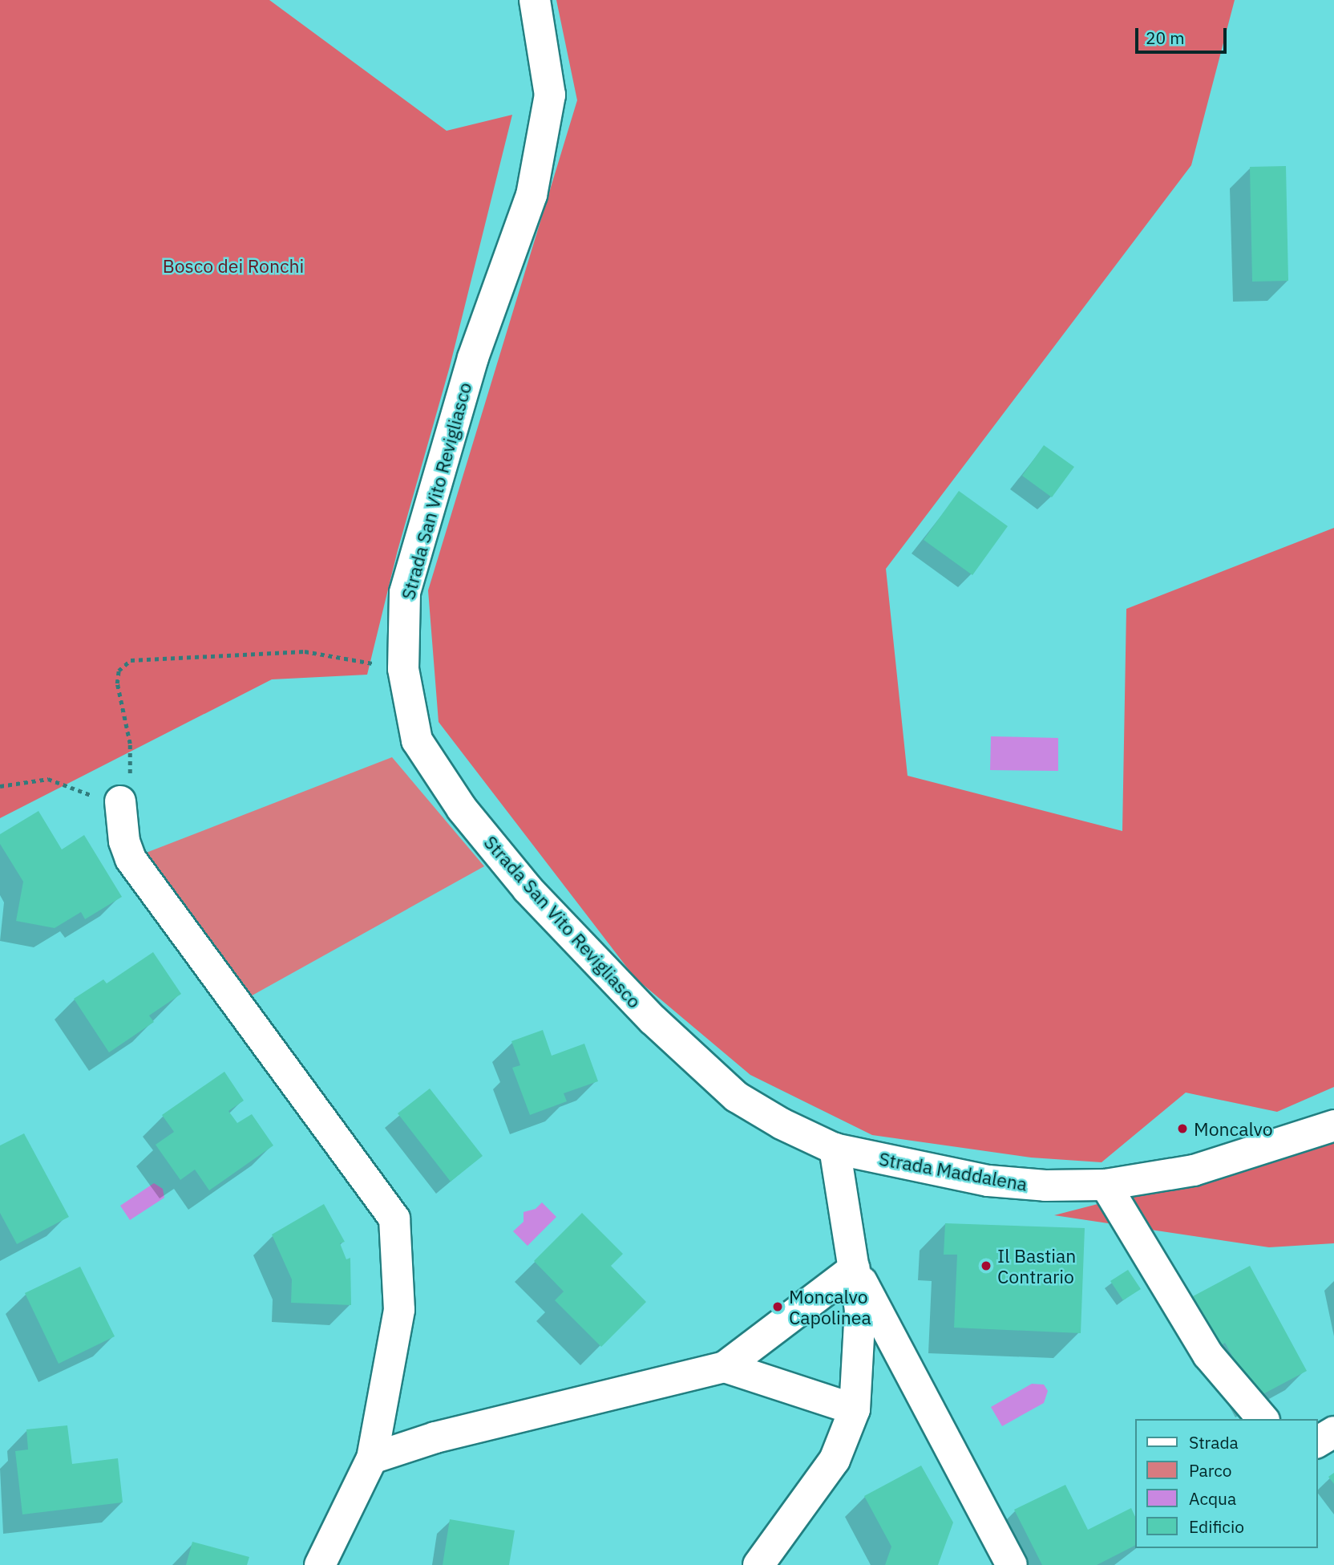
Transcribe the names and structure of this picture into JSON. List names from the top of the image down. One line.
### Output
{"streets":{"street":["Strada San Vito Revigliasco","Strada Maddalena"]},"crossings":[["Strada San Vito Revigliasco","Strada Maddalena"]],"parks":["Bosco dei Ronchi"],"places":["Moncalvo","Il Bastian Contrario","Moncalvo Capolinea"],"legend":["Strada","Parco","Acqua","Edificio"],"scale_bar":"20 m"}
